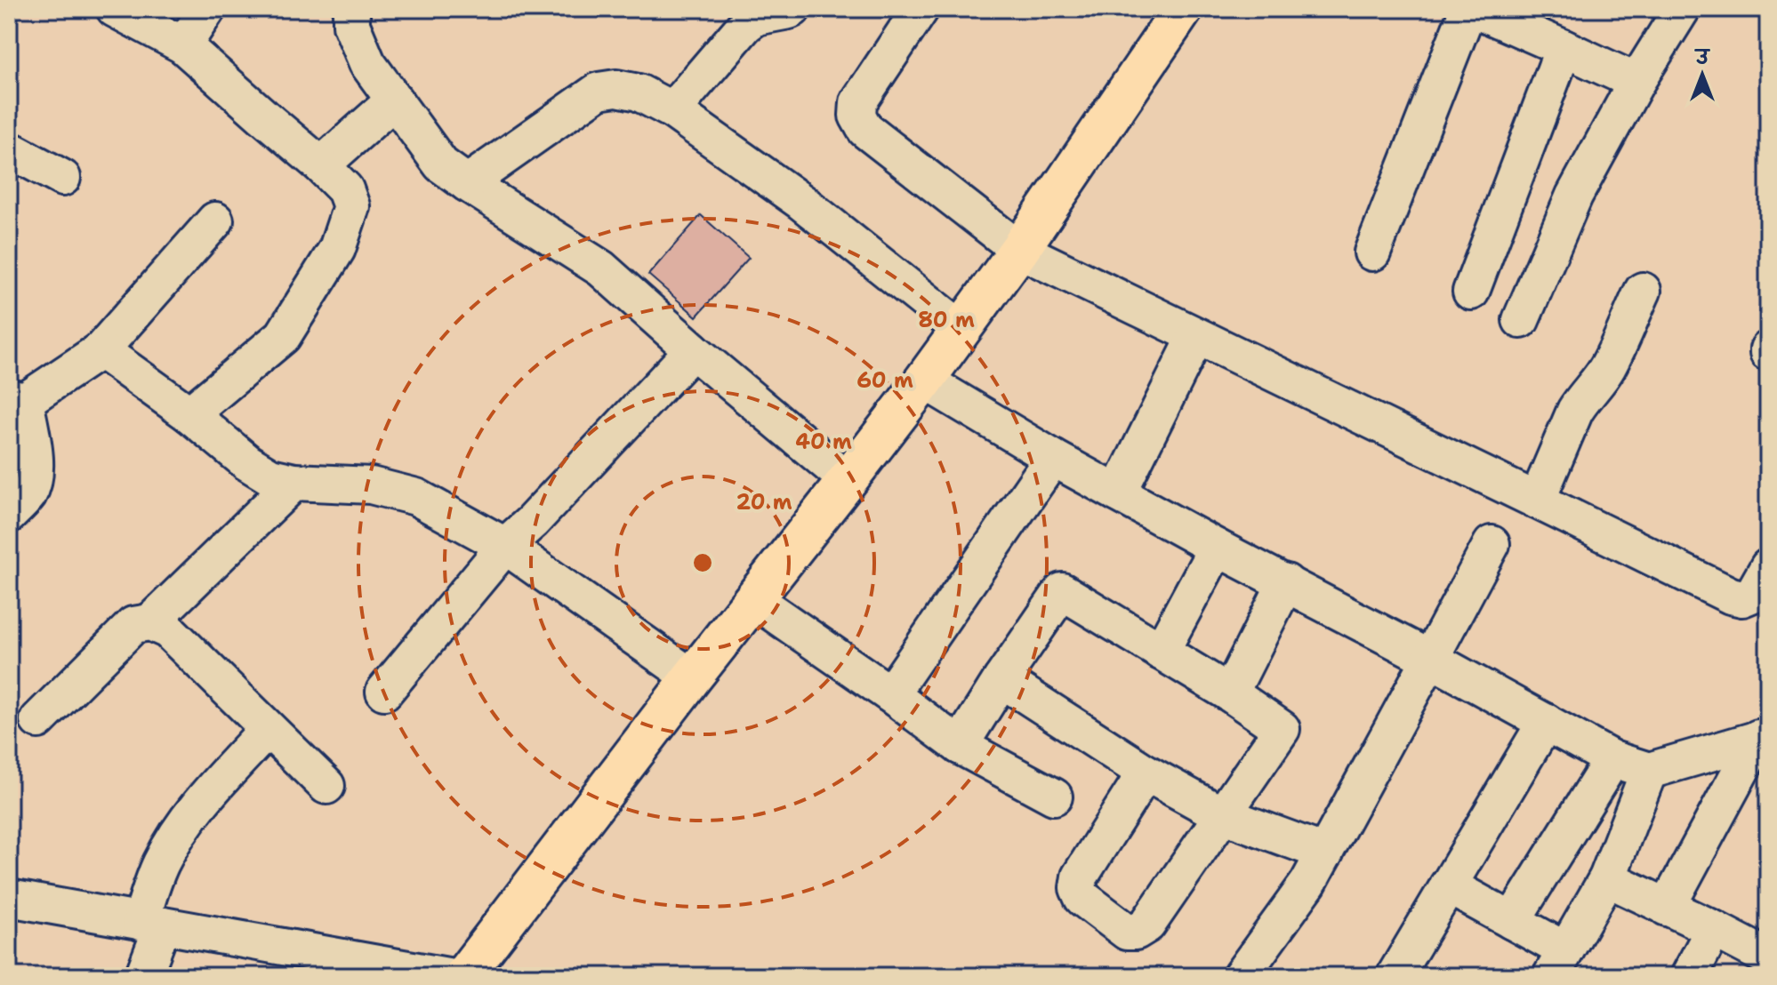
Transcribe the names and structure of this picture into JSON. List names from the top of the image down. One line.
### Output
{"north":"top","rings":["80 m","60 m","40 m","20 m"]}
